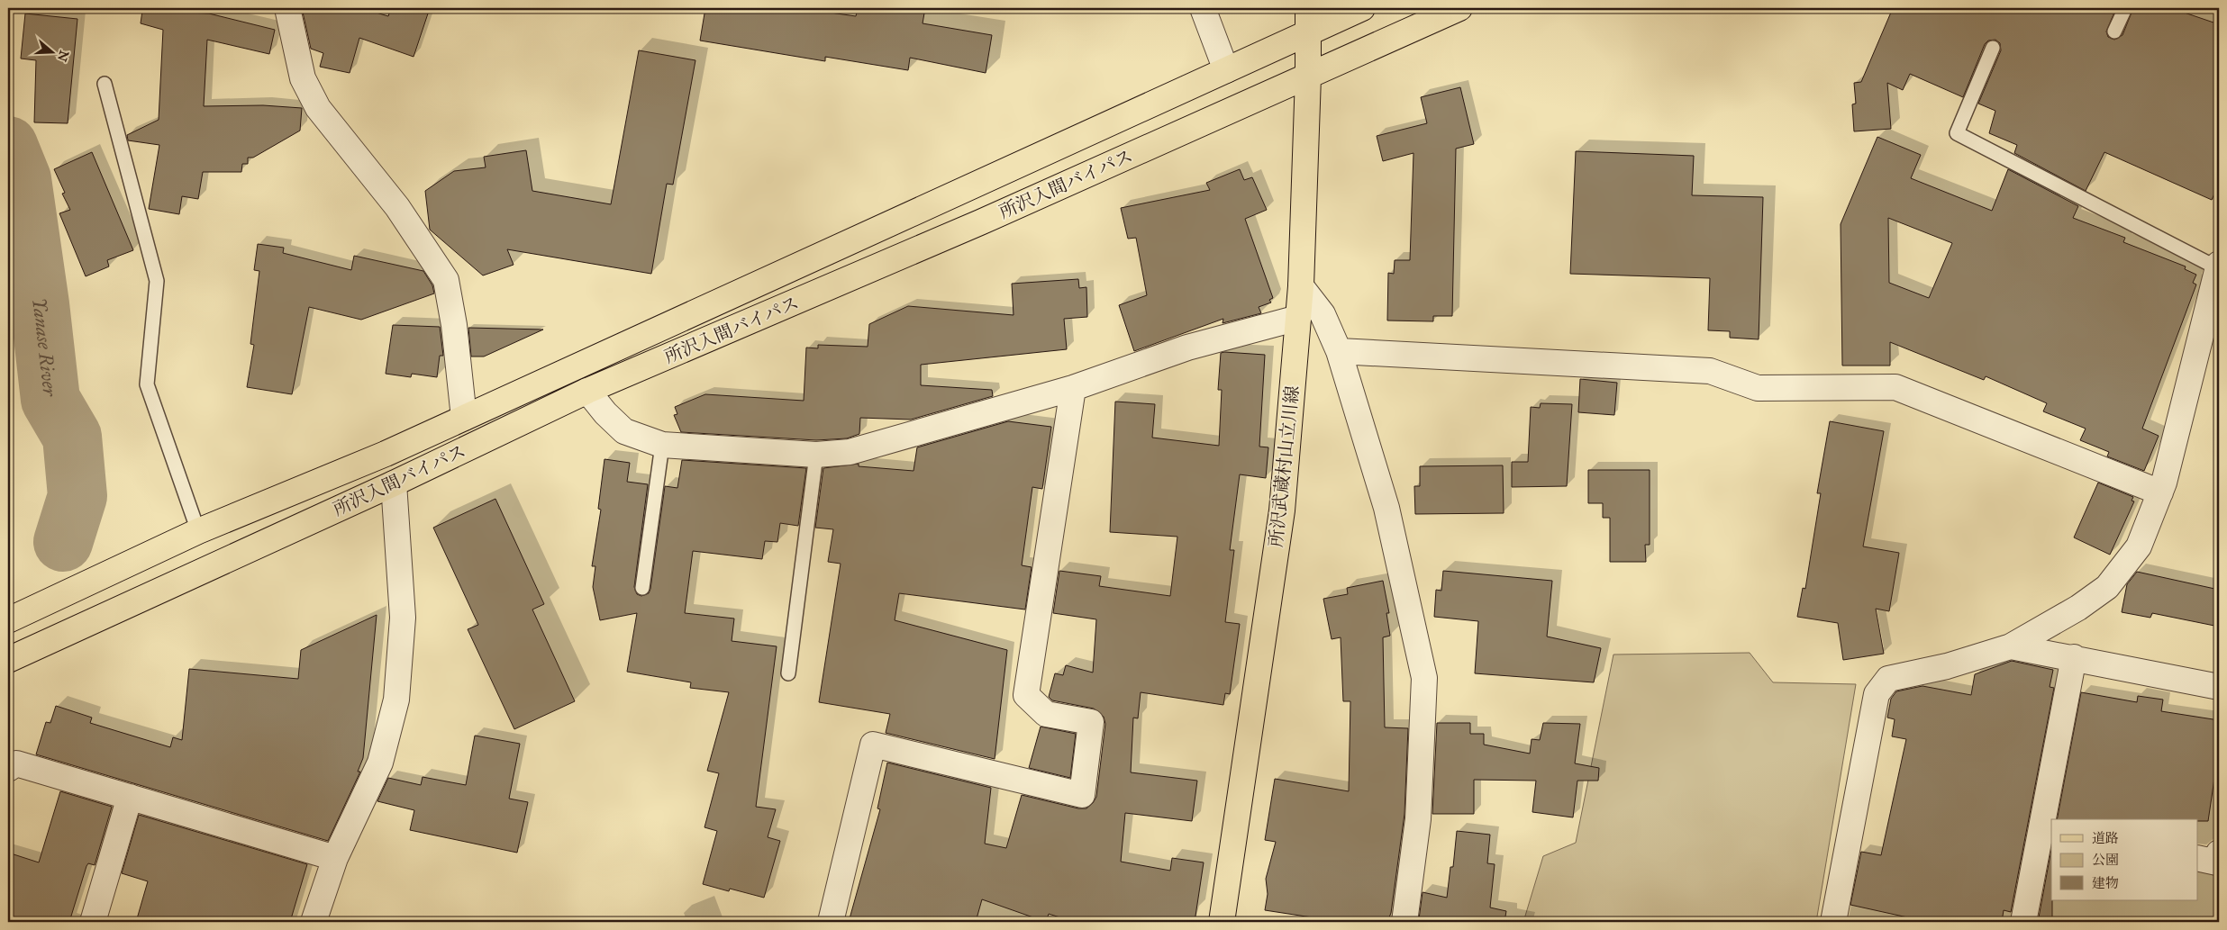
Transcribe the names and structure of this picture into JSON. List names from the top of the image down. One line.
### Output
{"streets":{"main road":["所沢入間バイパス","所沢武蔵村山立川線"]},"crossings":[["所沢入間バイパス","所沢武蔵村山立川線"]],"water":["Yanase River"],"legend":["道路","公園","建物"],"north":"right"}
